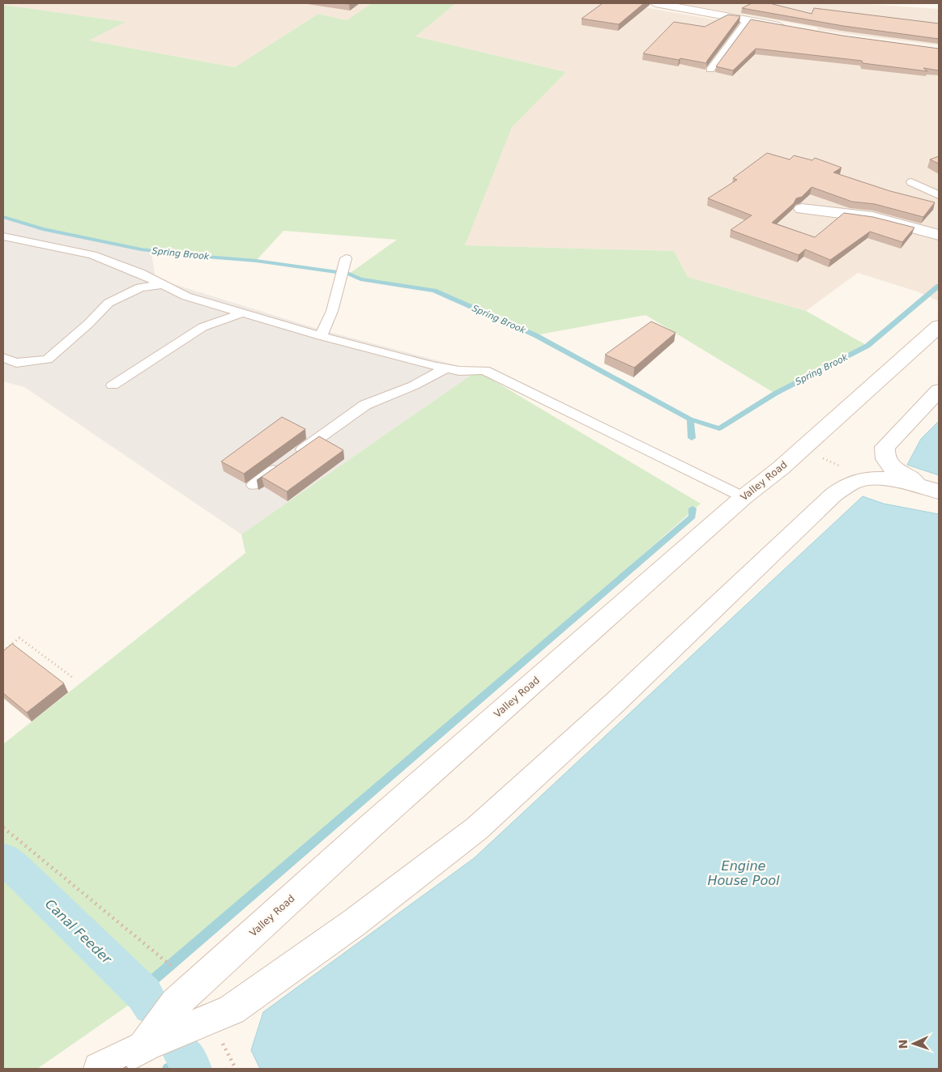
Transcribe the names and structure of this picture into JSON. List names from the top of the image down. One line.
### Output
{"streets":{"street":["Valley Road"]},"water":["Spring Brook","Engine House Pool","Canal Feeder"],"north":"left"}
